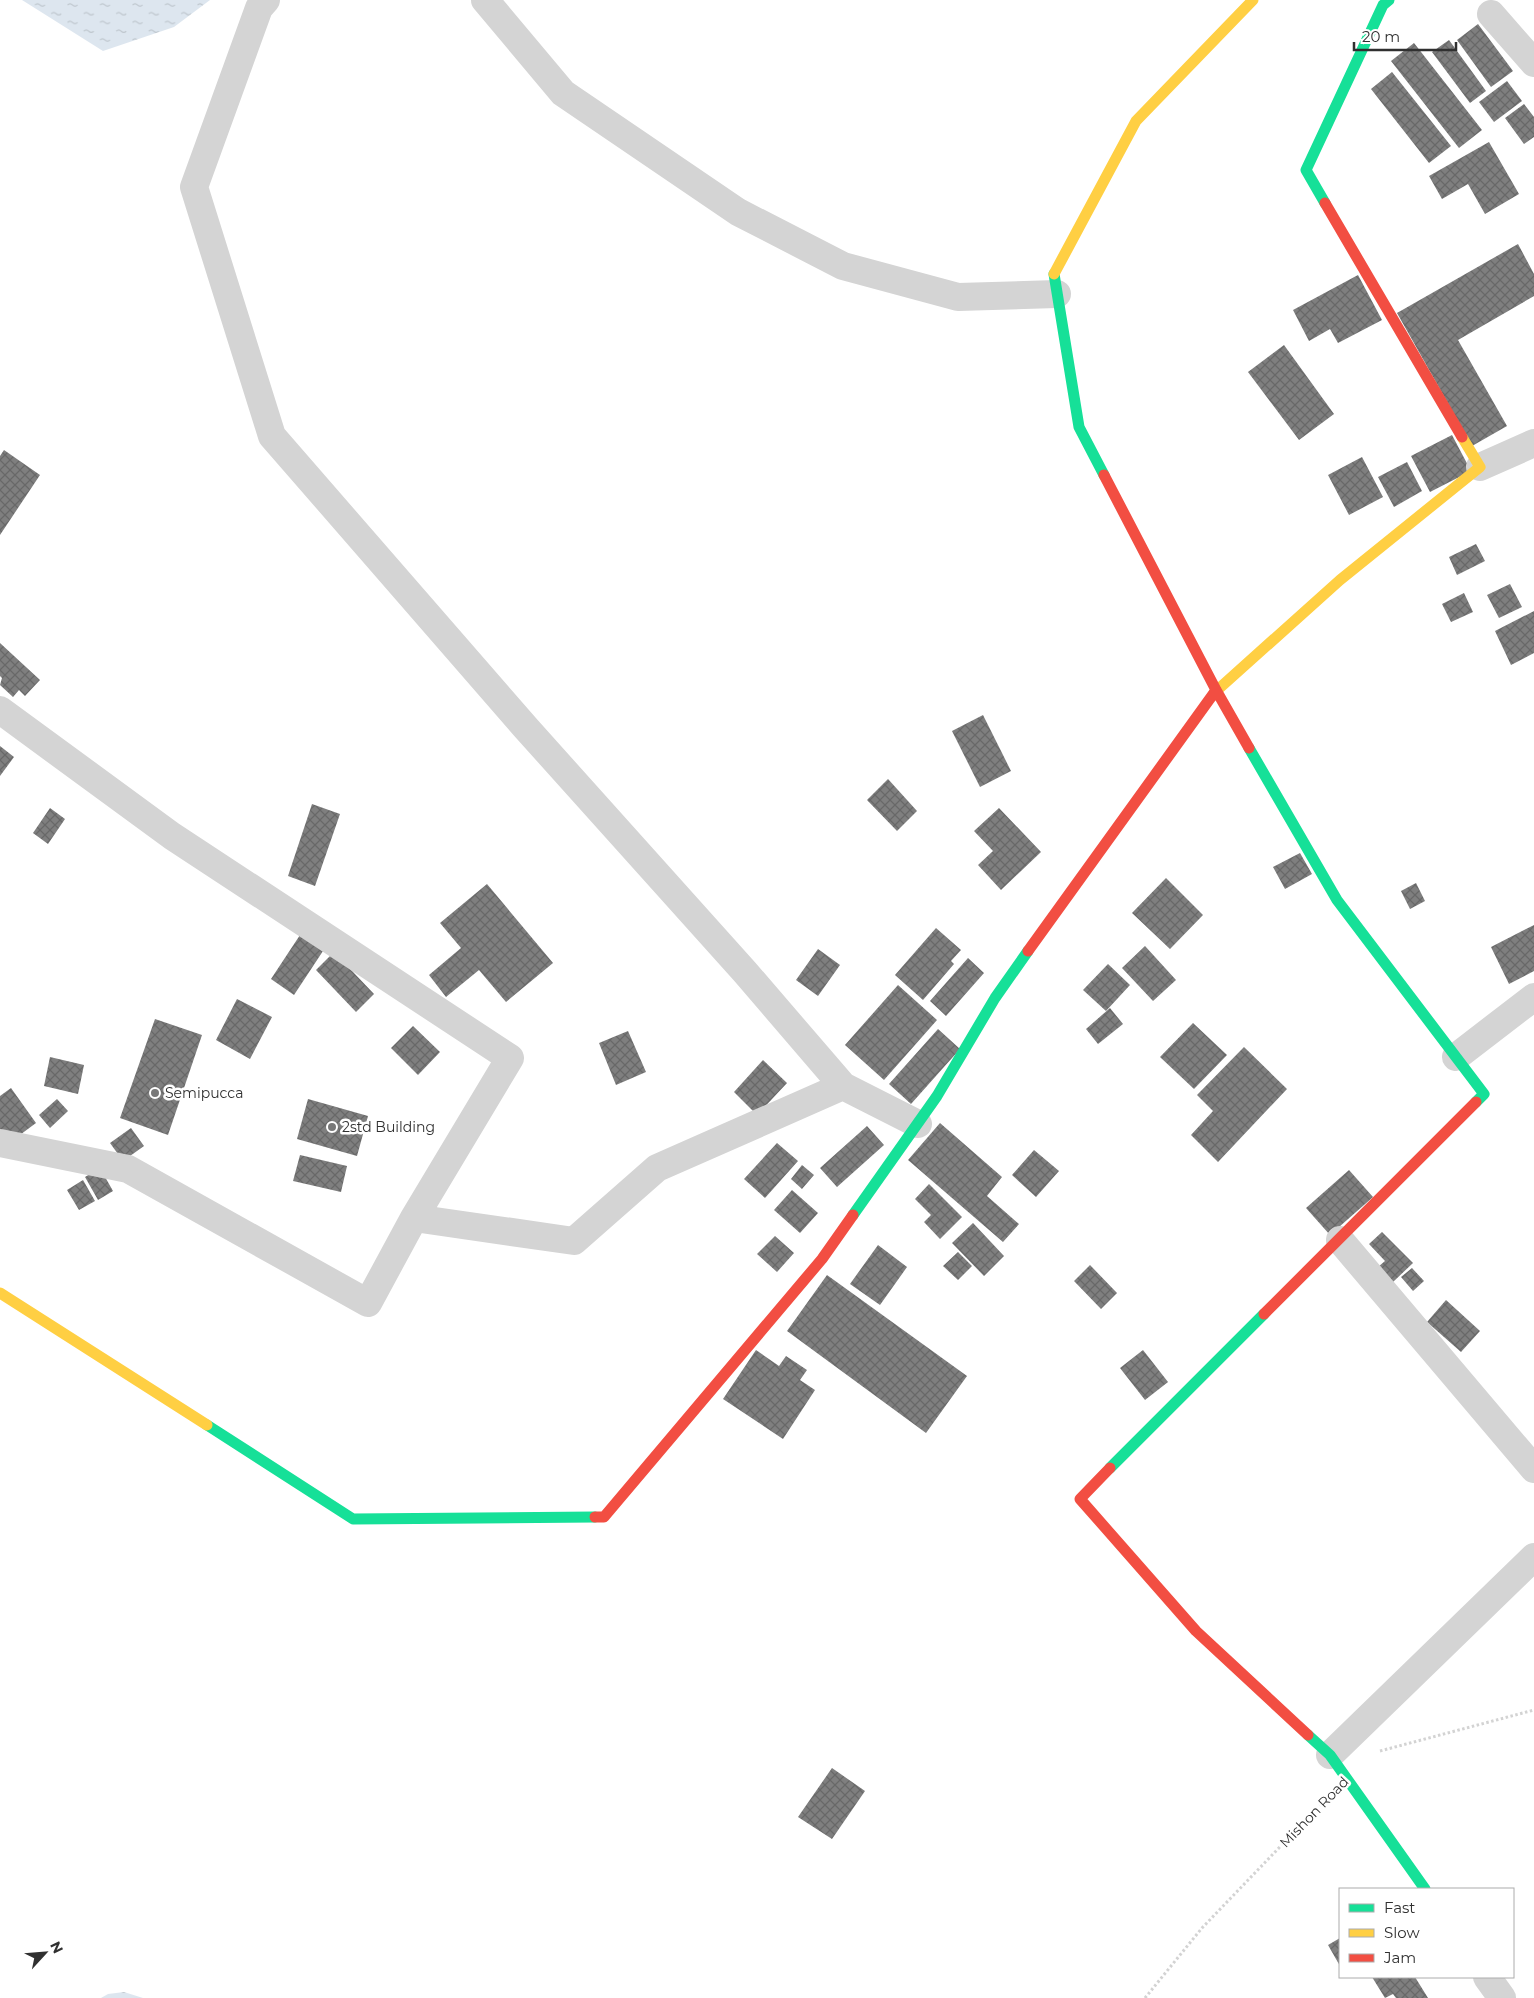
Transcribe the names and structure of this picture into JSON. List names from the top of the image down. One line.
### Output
{"streets":{"path":["Mishon Road"]},"places":["Semipucca","2std Building"],"legend":["Fast","Slow","Jam"],"scale_bar":"20 m","north":"top right"}
